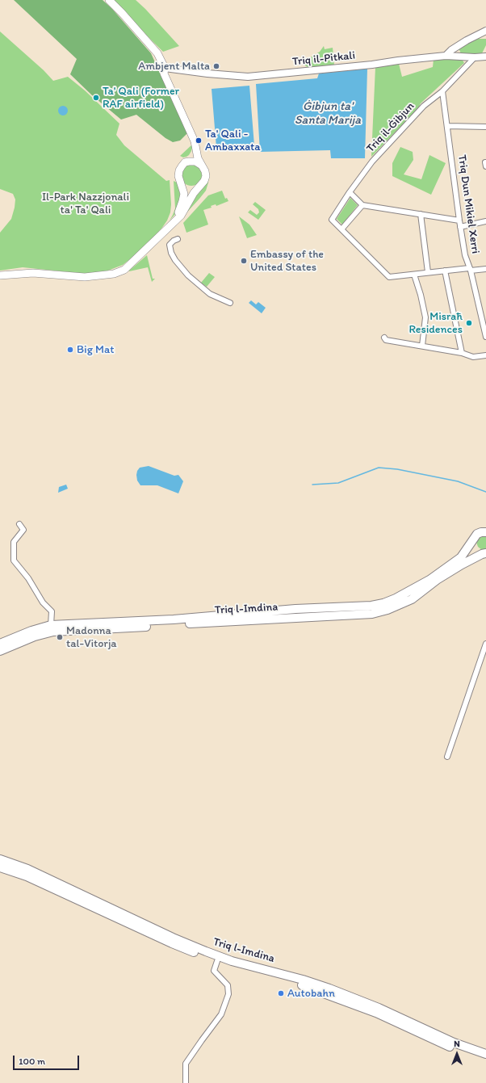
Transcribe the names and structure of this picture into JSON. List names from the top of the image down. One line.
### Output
{"streets":{"highway":["Triq l-Imdina"],"street":["Triq il-Pitkali","Triq il-Ġibjun","Triq Dun Mikiel Xerri"]},"crossings":[["Triq il-Pitkali","Triq il-Ġibjun"],["Triq il-Ġibjun","Triq Dun Mikiel Xerri"]],"water":["Ġibjun ta' Santa Marija"],"parks":["Il-Park Nazzjonali ta' Ta' Qali"],"places":["Ambjent Malta","Ta' Qali (Former RAF airfield)","Ta' Qali - Ambaxxata","Embassy of the United States","Misraħ Residences","Big Mat","Madonna tal-Vitorja","Autobahn"],"scale_bar":"100 m","north":"top"}
